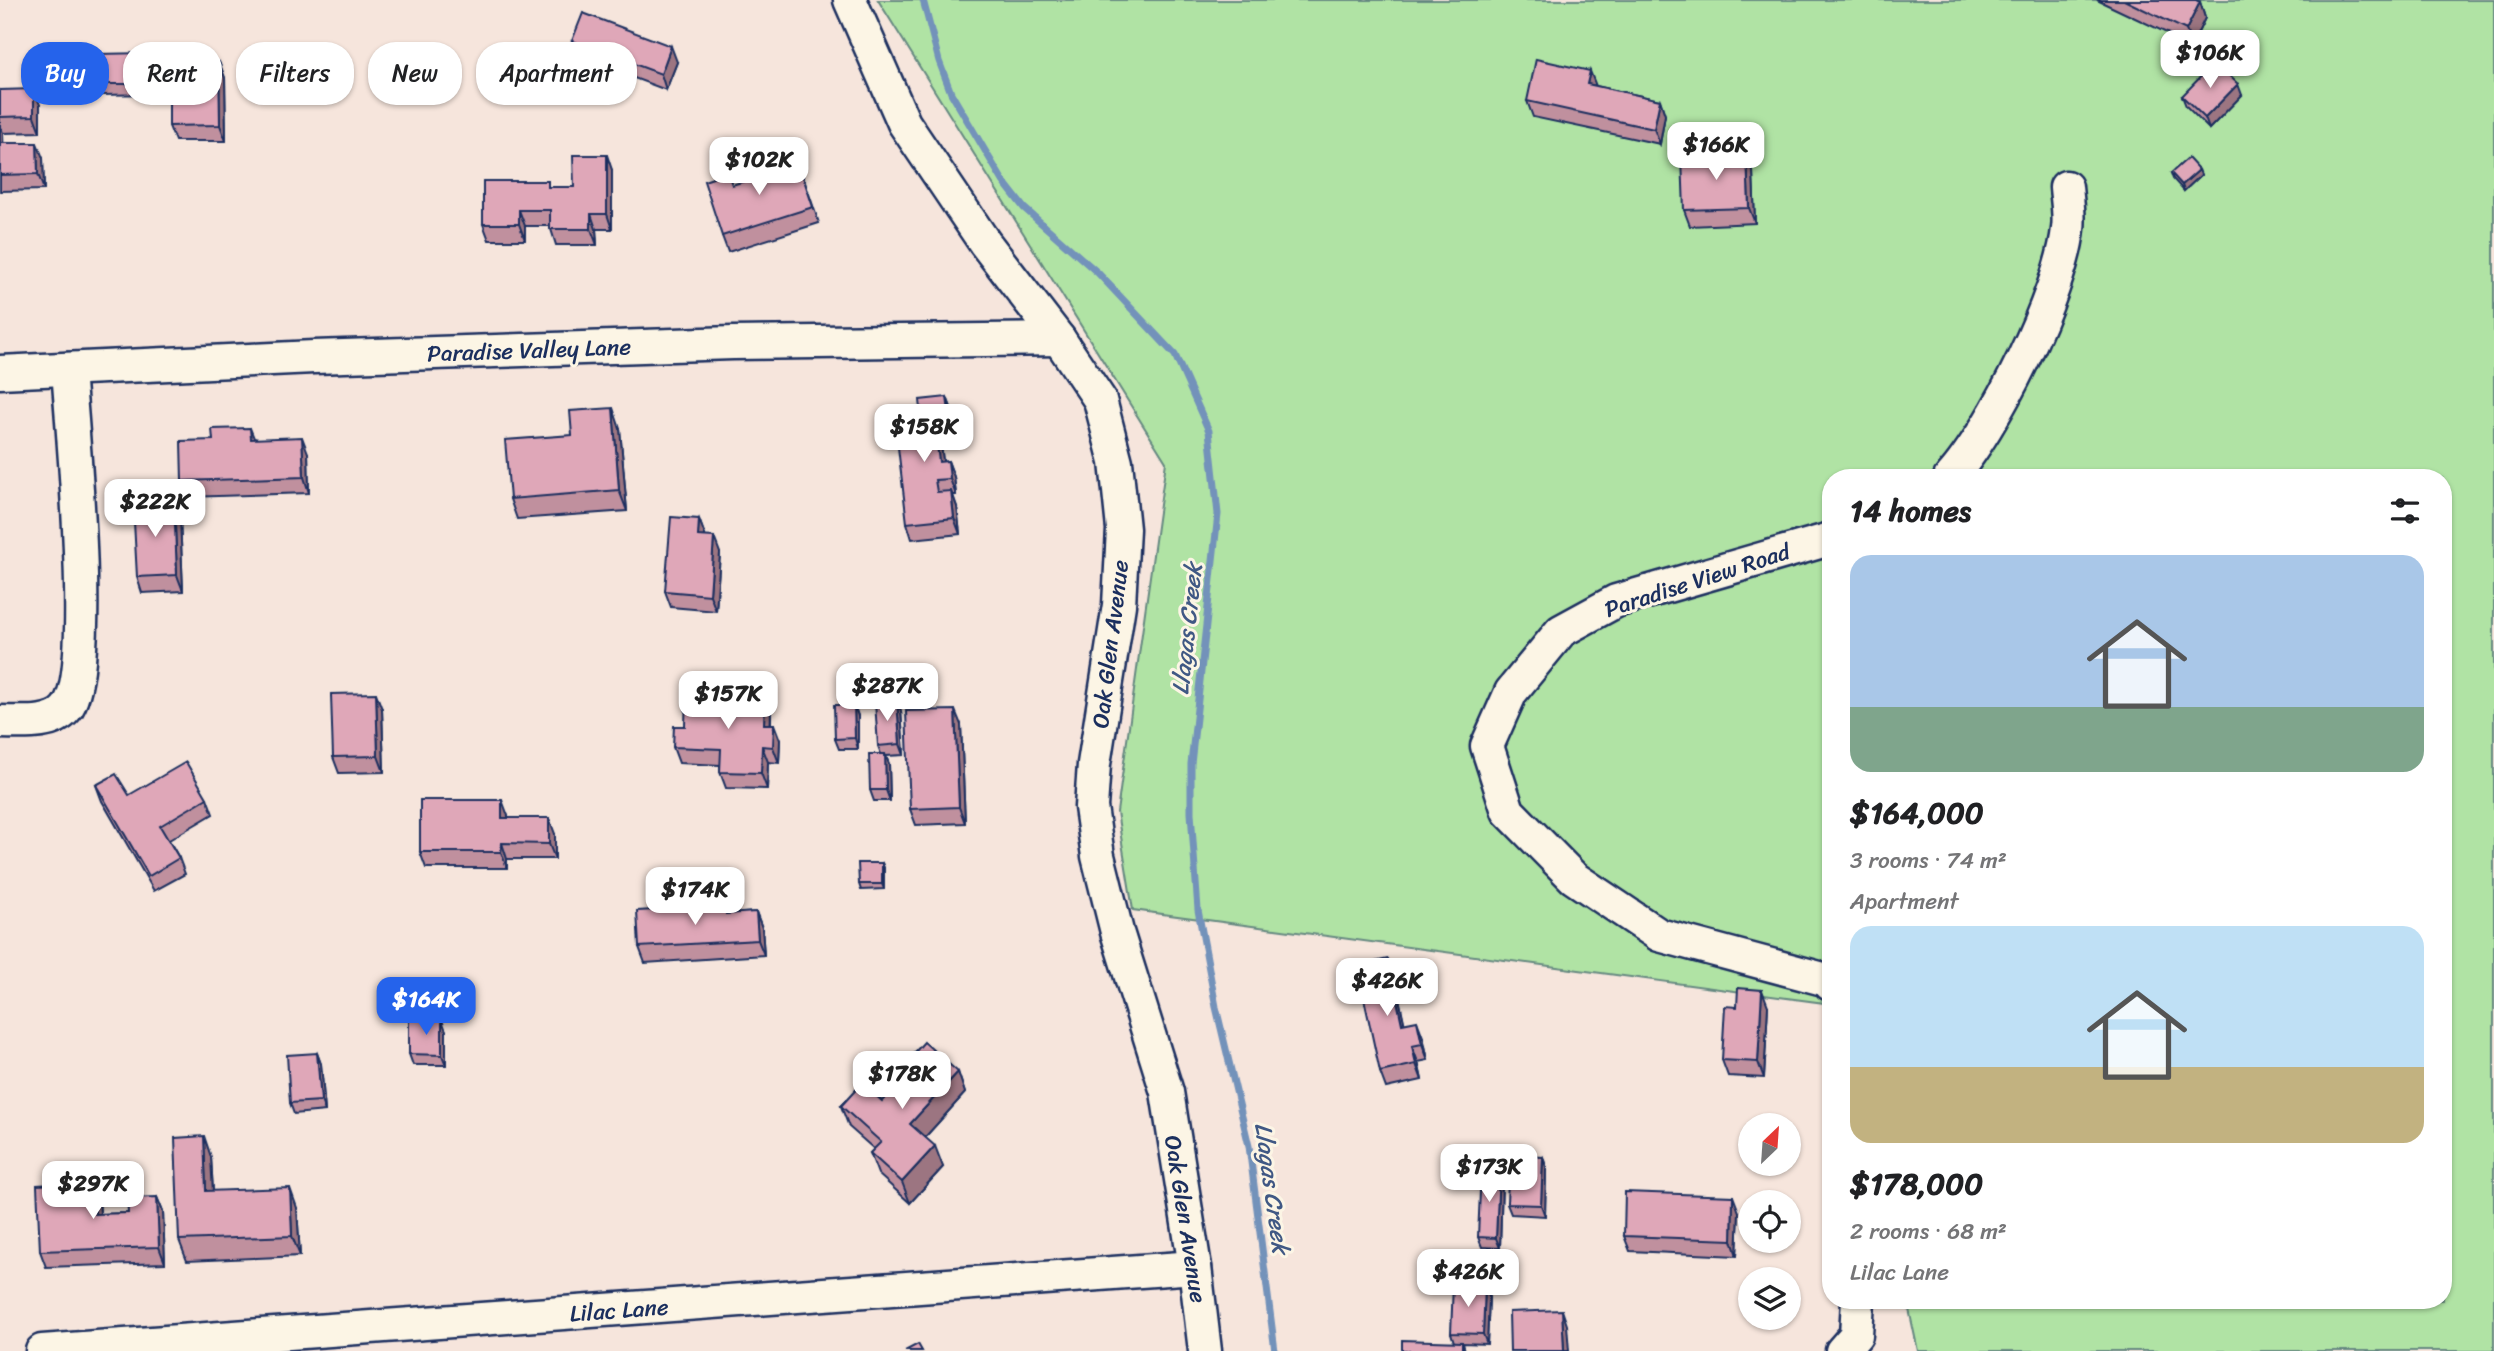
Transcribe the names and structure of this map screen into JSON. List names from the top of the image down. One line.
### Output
{"streets":{"street":["Paradise Valley Lane","Paradise View Road","Oak Glen Avenue","Lilac Lane"]},"crossings":[["Paradise Valley Lane","Oak Glen Avenue"],["Oak Glen Avenue","Lilac Lane"]],"water":["Llagas Creek"],"north":"top right","page":{"price":["$106K","$166K","$102K","$158K","$222K","$287K","$157K","$174K","$426K","$164K","$178K","$173K","$297K","$426K"],"chip":["Buy","Rent","Filters","New","Apartment"],"heading":"14 homes","list":[{"name":"$164,000","note":"3 rooms · 74 m² · Apartment"},{"name":"$178,000","note":"2 rooms · 68 m² · Lilac Lane"}]}}
